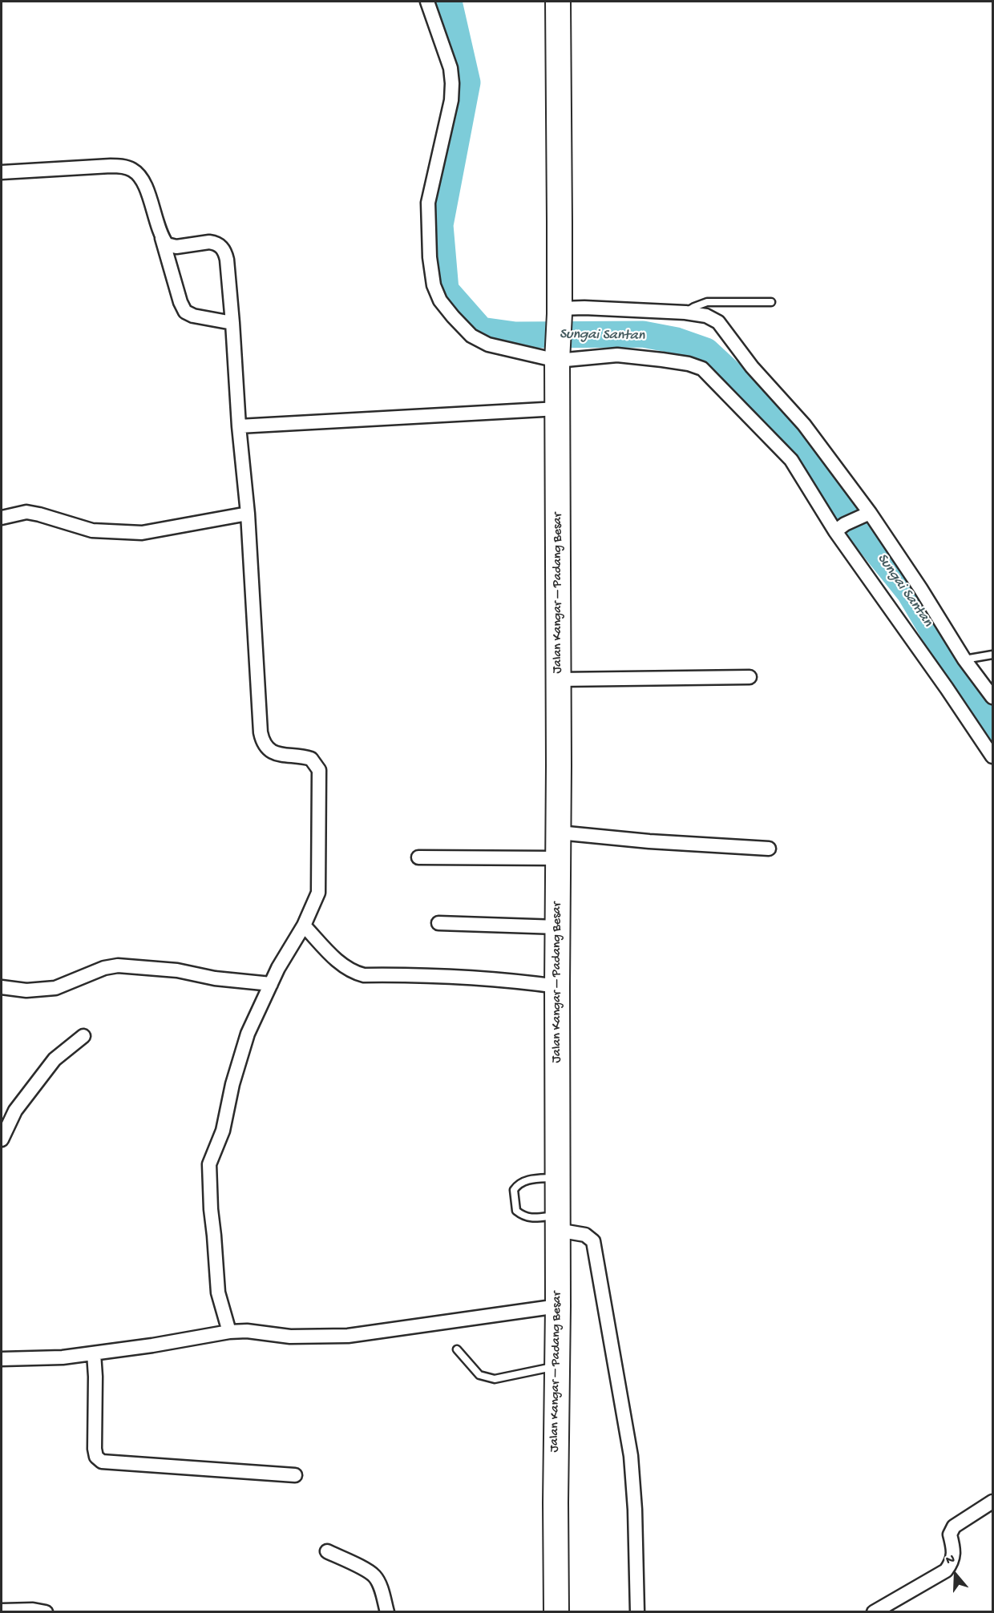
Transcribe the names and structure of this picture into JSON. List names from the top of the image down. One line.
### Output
{"streets":{"highway":["Jalan Kangar – Padang Besar"]},"water":["Sungai Santan"],"north":"top"}
